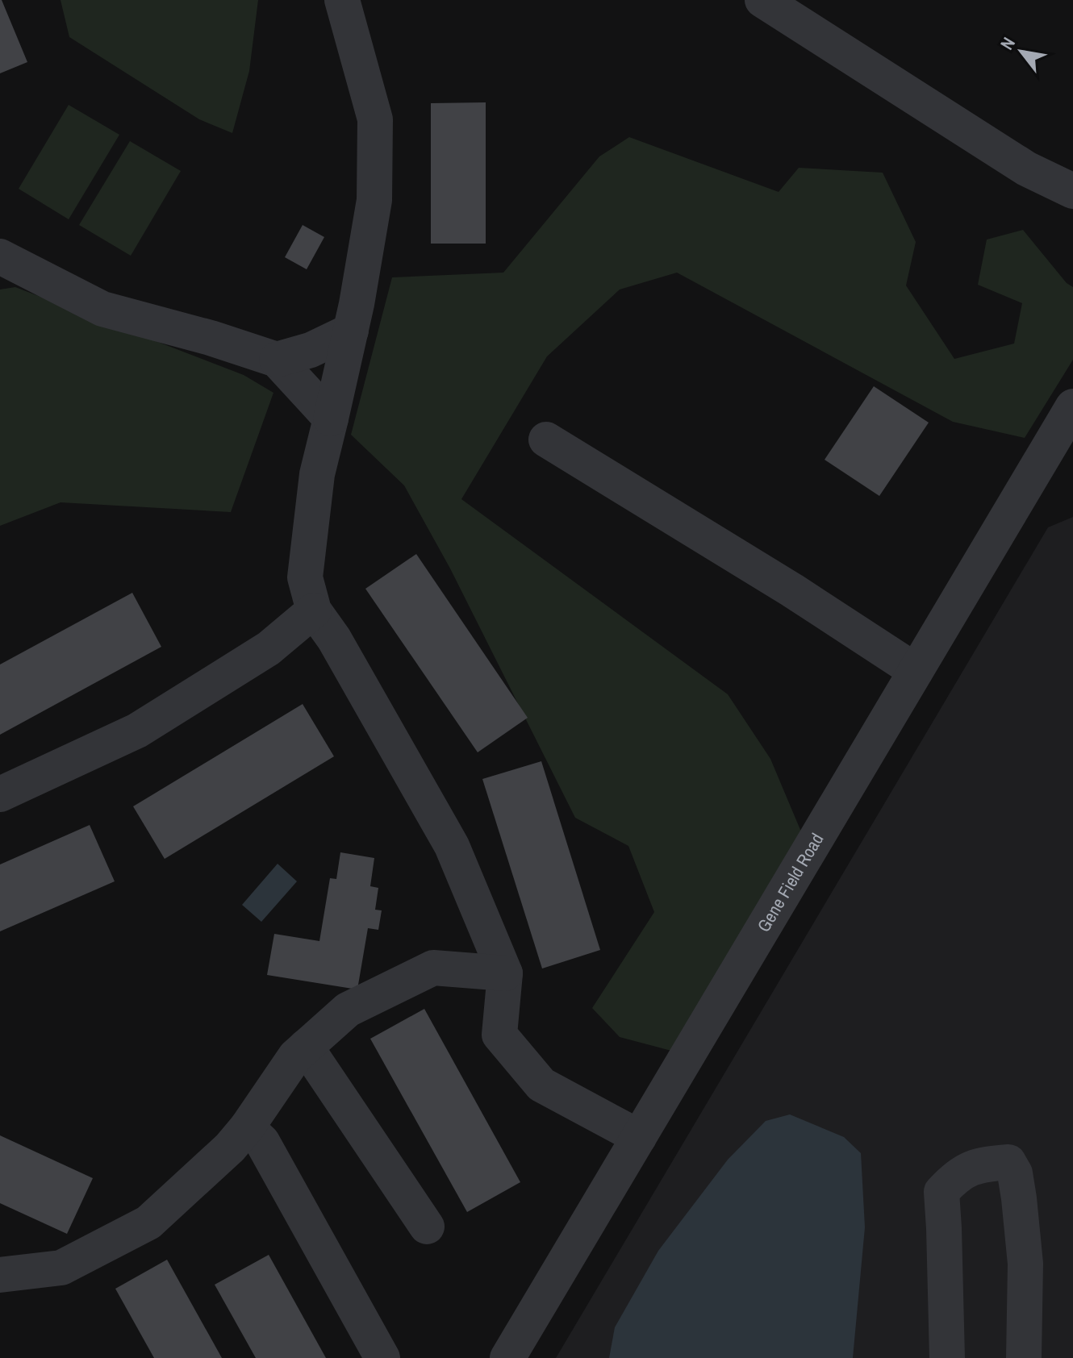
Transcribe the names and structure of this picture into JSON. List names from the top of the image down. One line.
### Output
{"streets":{"street":["Gene Field Road"]},"north":"top left"}
